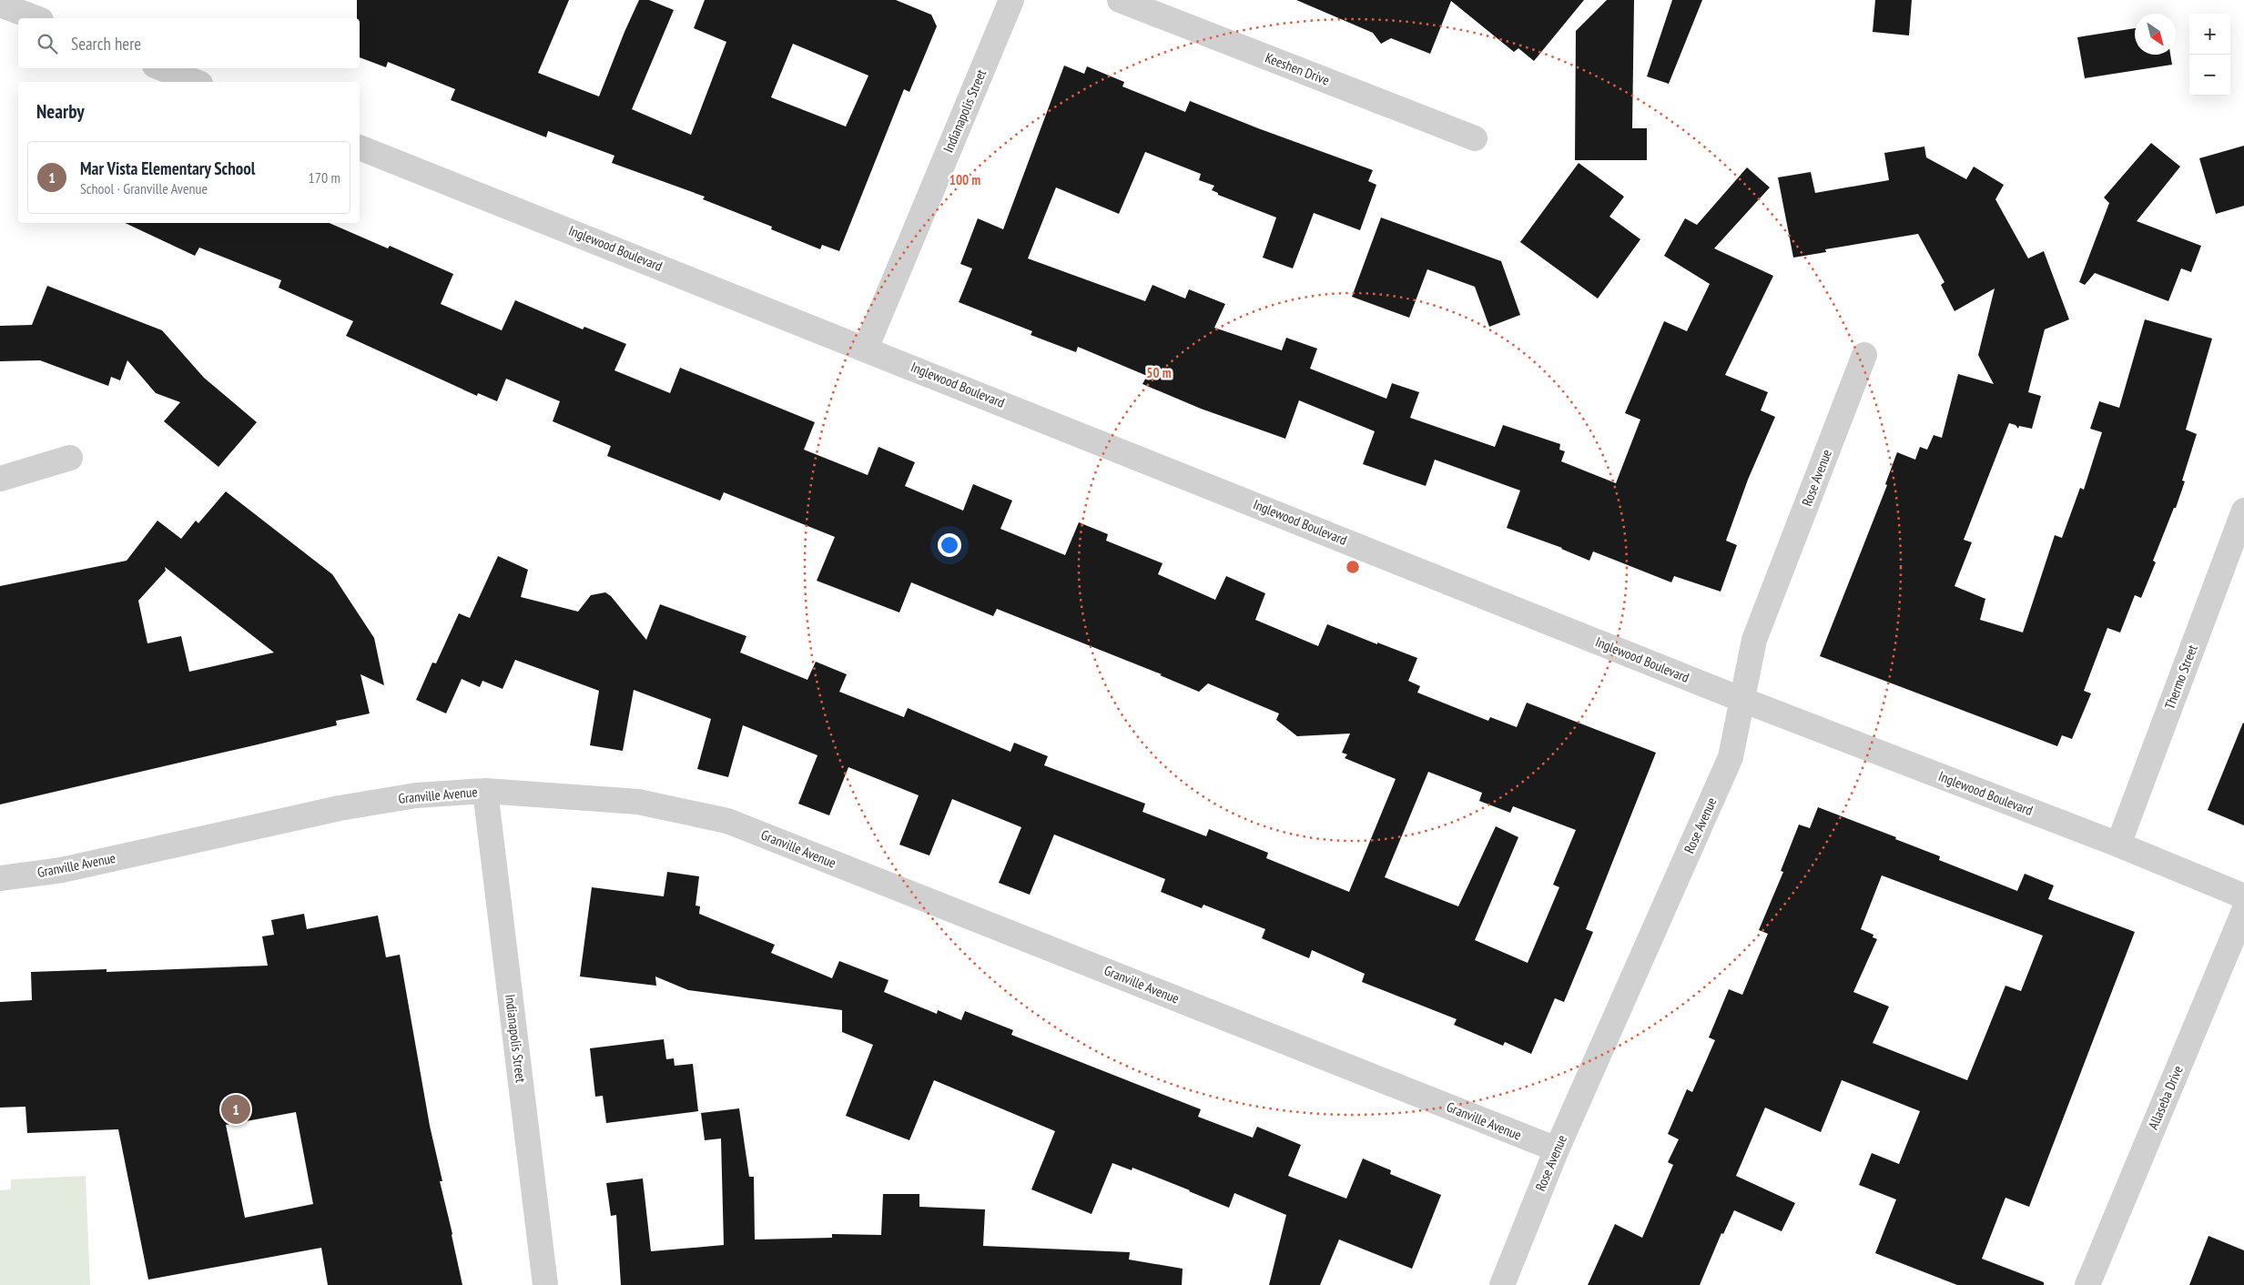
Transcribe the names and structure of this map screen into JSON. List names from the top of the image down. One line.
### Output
{"streets":{"street":["Keeshen Drive","Indianapolis Street","Inglewood Boulevard","Rose Avenue","Thermo Street","Granville Avenue","Allaseba Drive"]},"crossings":[["Indianapolis Street","Inglewood Boulevard"],["Indianapolis Street","Granville Avenue"],["Inglewood Boulevard","Rose Avenue"],["Inglewood Boulevard","Thermo Street"],["Rose Avenue","Granville Avenue"]],"north":"bottom right","page":{"map_buttons":["+","−"],"search":"Search here","heading":"Nearby","list":[{"mark":"1","name":"Mar Vista Elementary School","note":"School · Granville Avenue","value":"170 m"}],"pins":"1"},"rings":["100 m","50 m"]}
